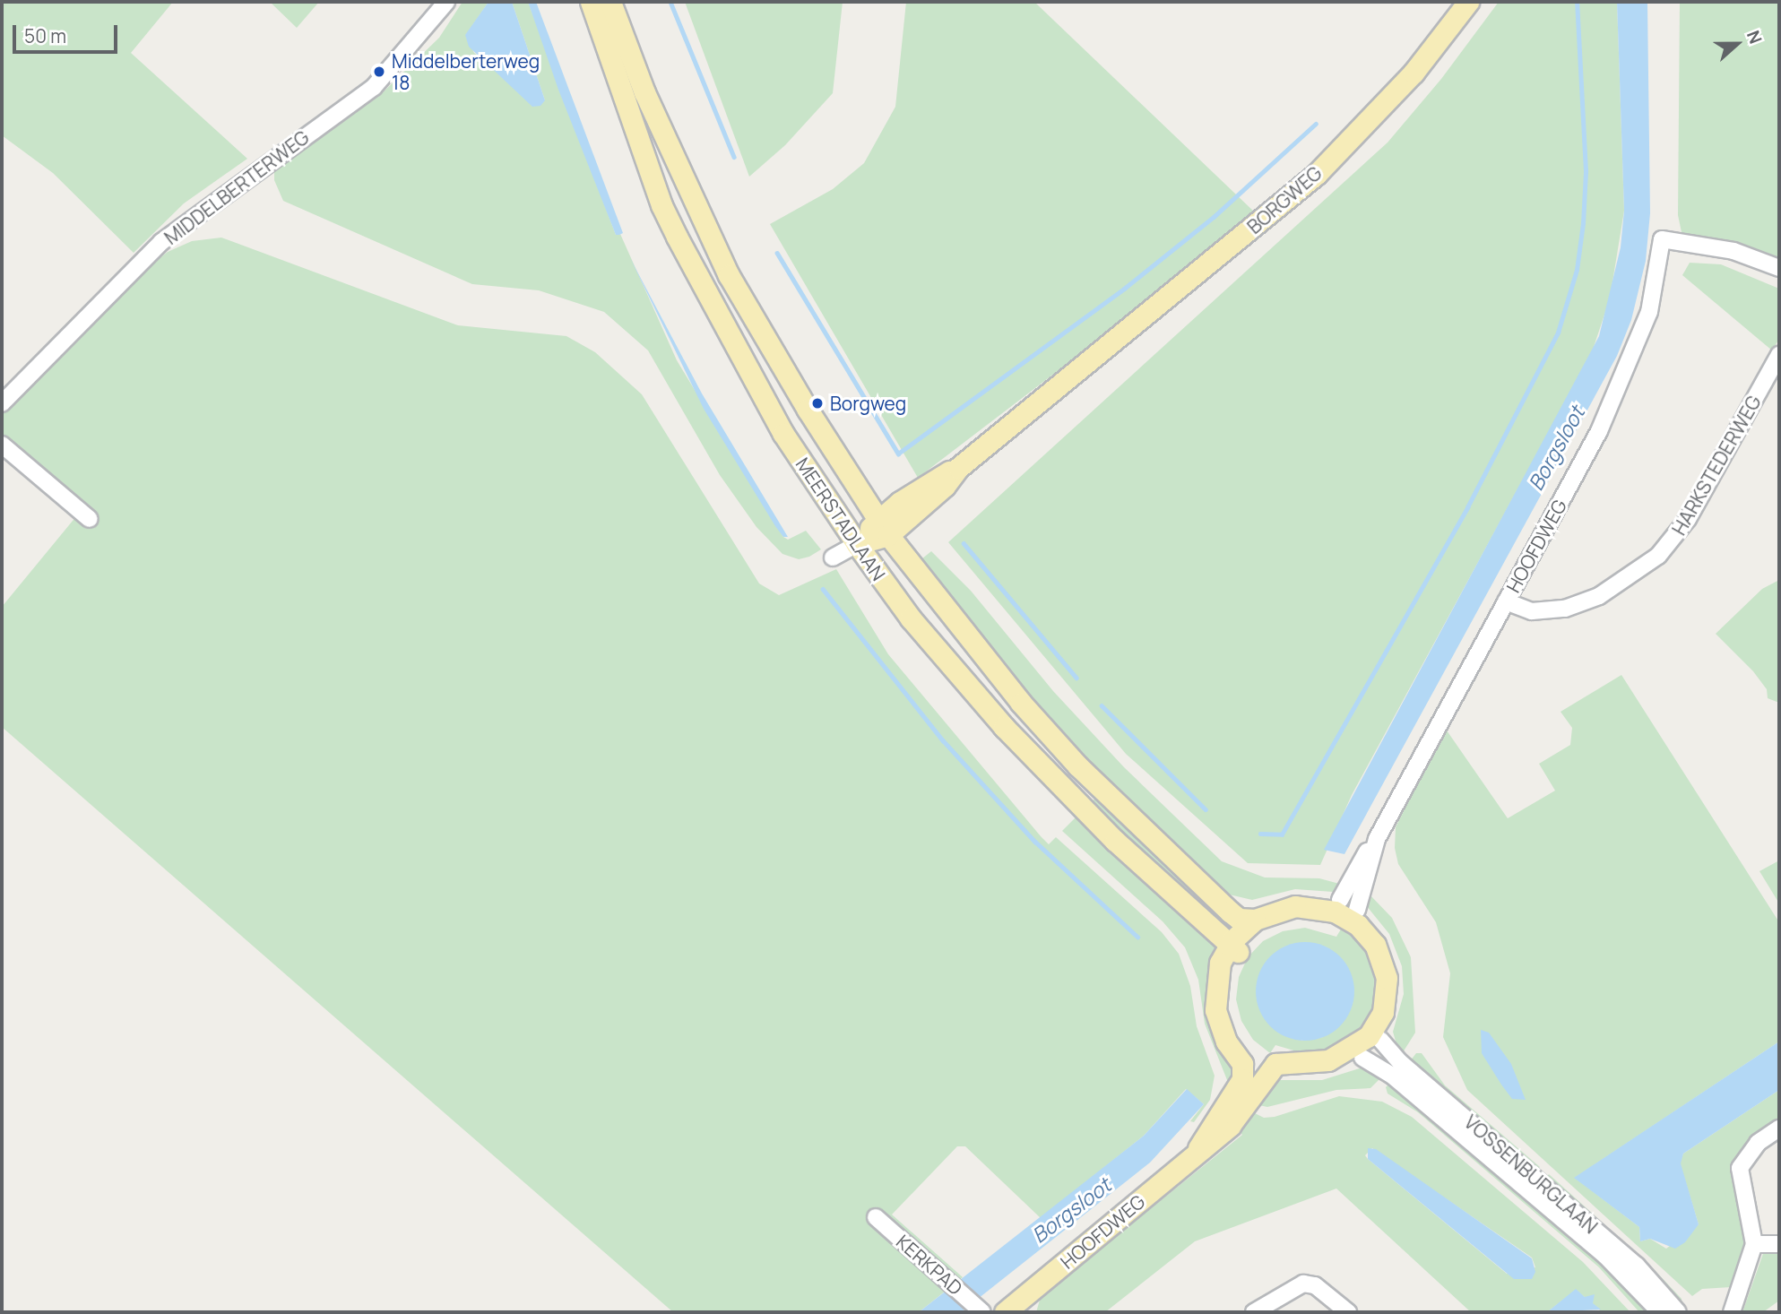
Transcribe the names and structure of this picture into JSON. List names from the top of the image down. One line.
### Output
{"streets":{"main road":["BORGWEG","MEERSTADLAAN","HOOFDWEG"],"street":["MIDDELBERTERWEG","HARKSTEDERWEG","VOSSENBURGLAAN","KERKPAD"]},"crossings":[["BORGWEG","MEERSTADLAAN"],["HARKSTEDERWEG","HOOFDWEG"],["MEERSTADLAAN","HOOFDWEG"],["MEERSTADLAAN","VOSSENBURGLAAN"],["HOOFDWEG","VOSSENBURGLAAN"]],"water":["Borgsloot"],"places":["Middelberterweg 18","Borgweg"],"scale_bar":"50 m","north":"right"}
